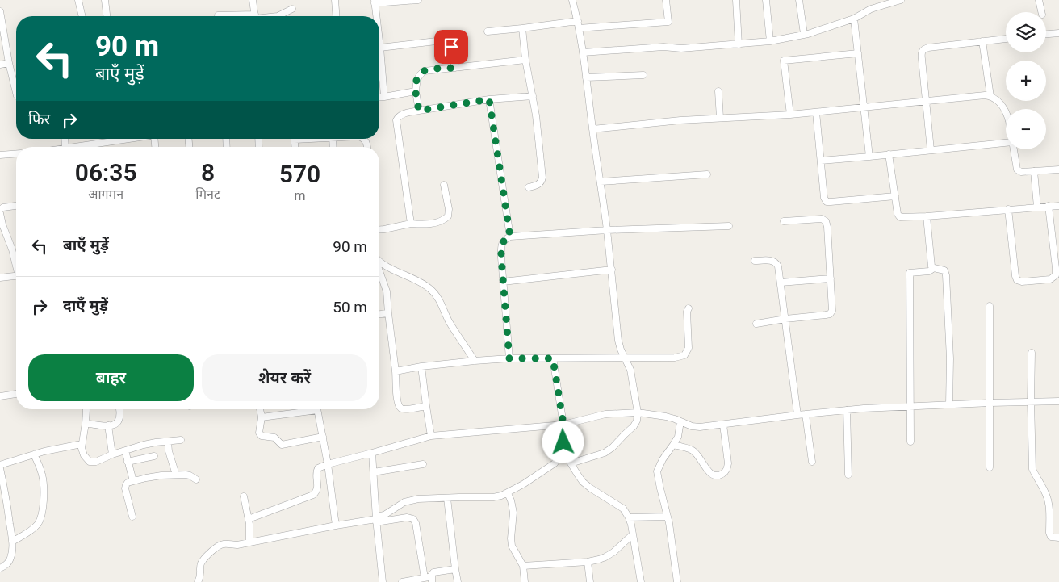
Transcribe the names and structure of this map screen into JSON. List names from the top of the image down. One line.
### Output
{"page":{"map_buttons":["+","−"],"turn":["90 m","बाएँ मुड़ें"],"then":"फिर","eta":["06:35","आगमन","8","मिनट","570","m"],"list":[{"name":"बाएँ मुड़ें","value":"90 m"},{"name":"दाएँ मुड़ें","value":"50 m"}],"buttons":["बाहर","शेयर करें"]}}
